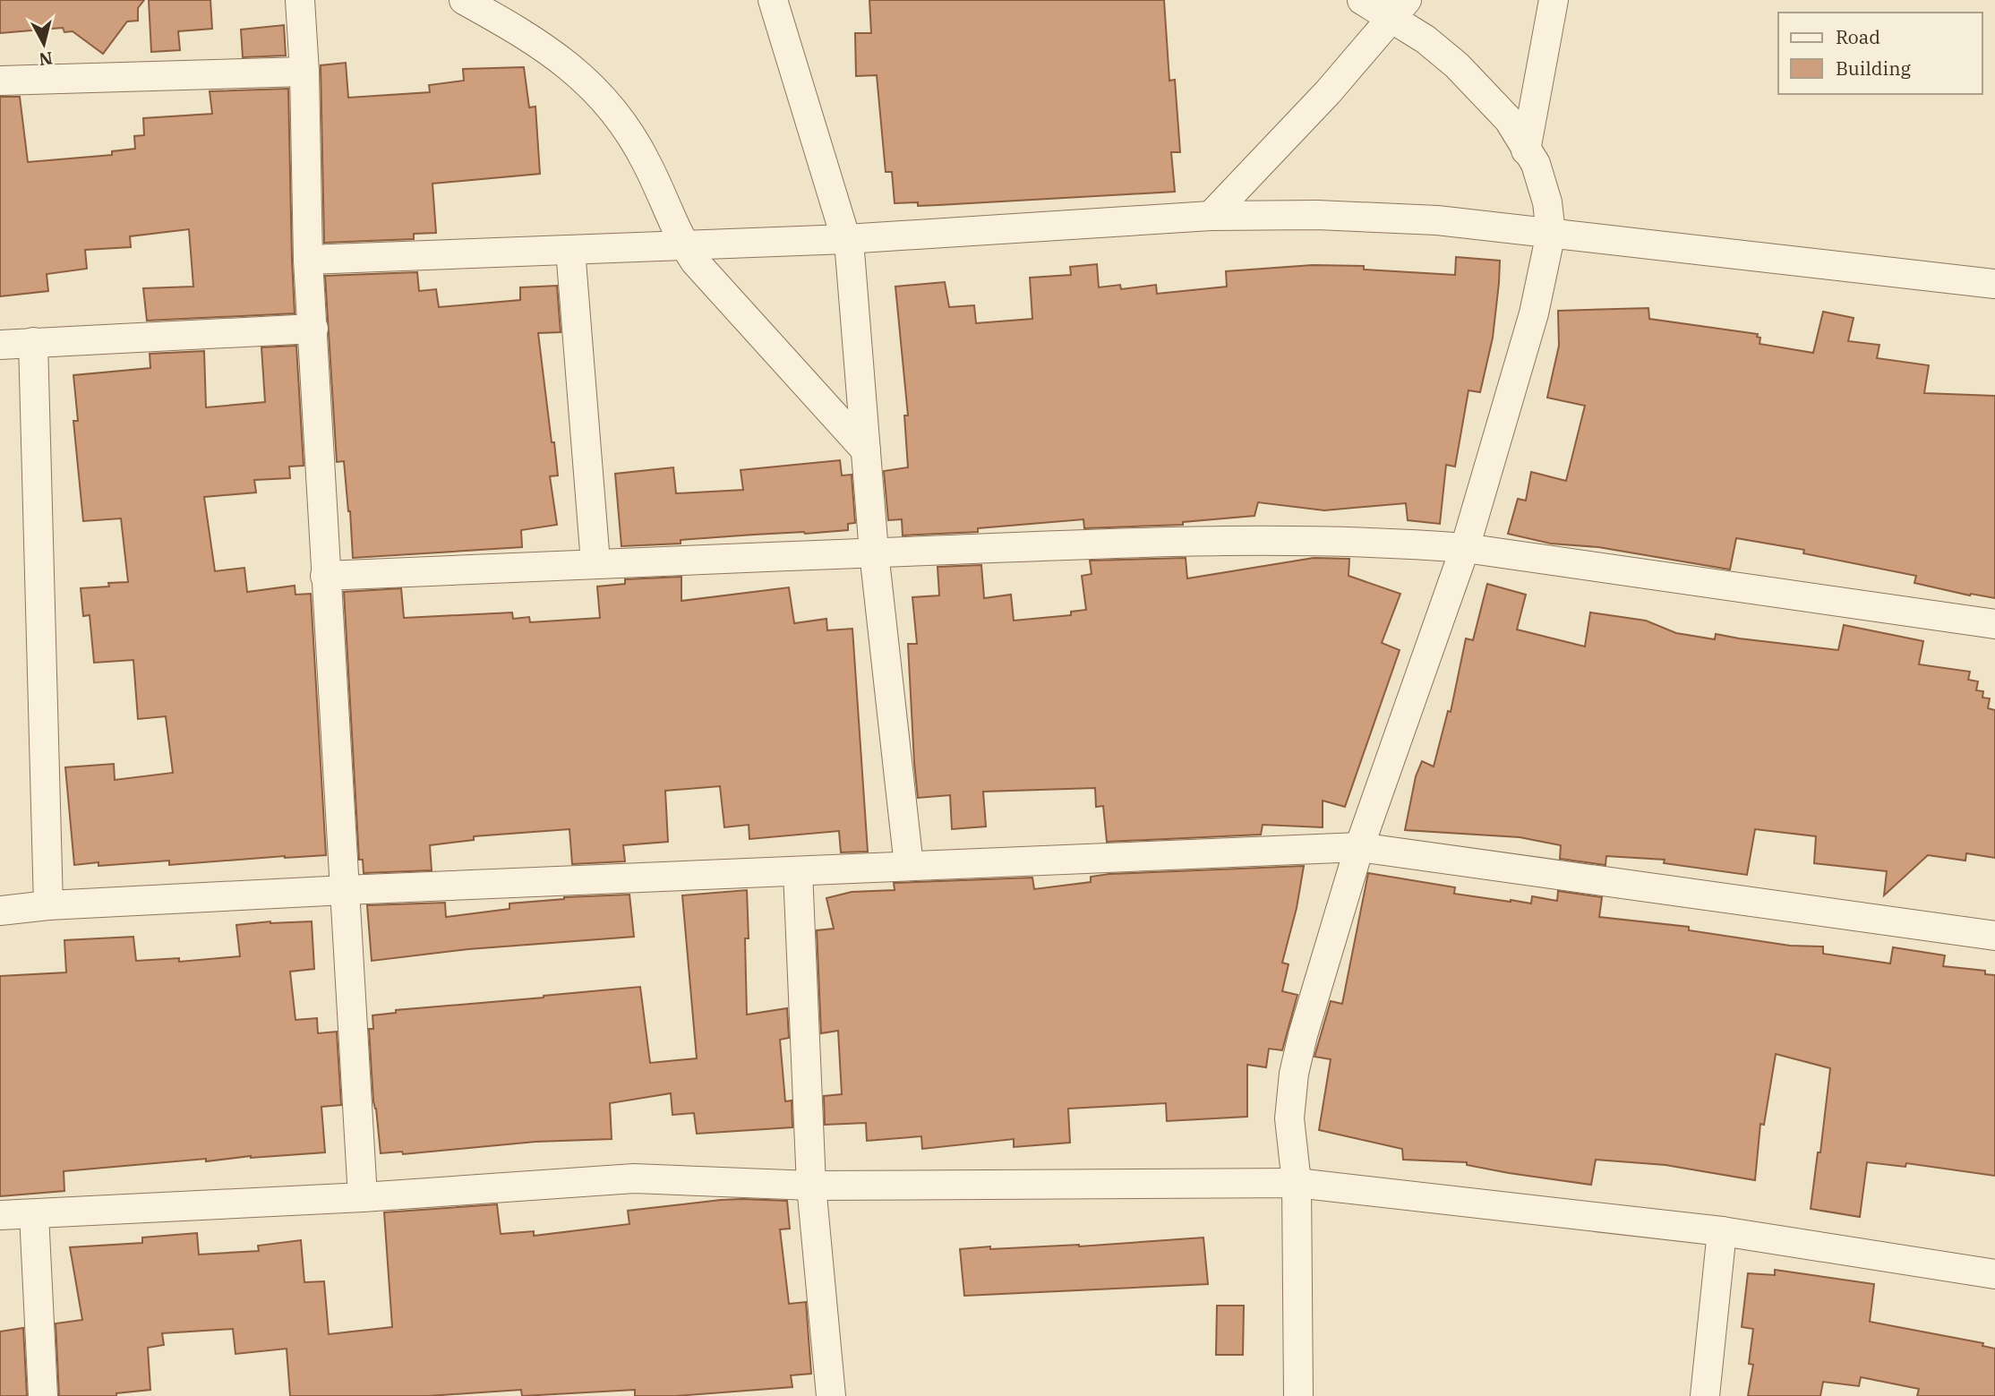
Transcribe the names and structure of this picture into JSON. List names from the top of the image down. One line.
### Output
{"legend":["Road","Building"],"north":"bottom"}
